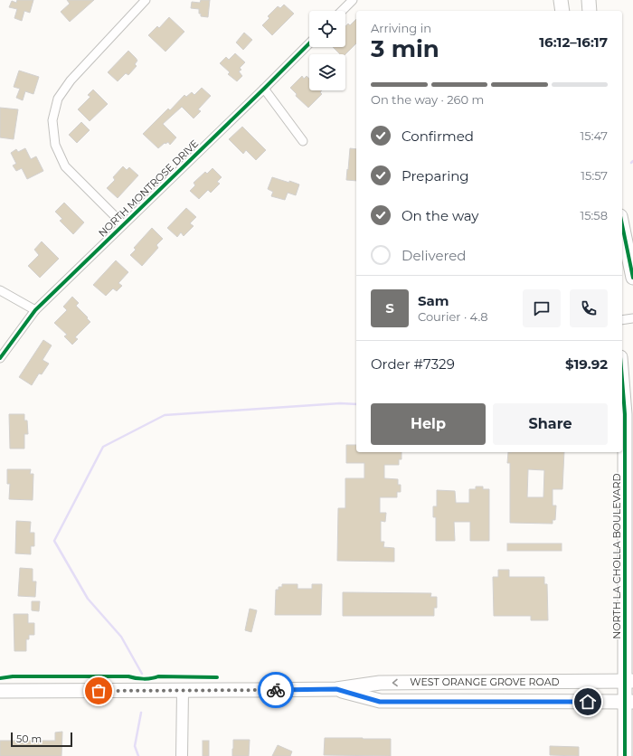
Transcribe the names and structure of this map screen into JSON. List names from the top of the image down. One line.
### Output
{"streets":{"main road":["NORTH LA CHOLLA BOULEVARD","WEST ORANGE GROVE ROAD"],"street":["NORTH MONTROSE DRIVE"]},"crossings":[["NORTH LA CHOLLA BOULEVARD","WEST ORANGE GROVE ROAD"]],"scale_bar":"50 m","page":{"heading":["3 min","Arriving in","16:12–16:17"],"panel":["Sam","Courier · 4.8","Order #7329","$19.92"],"bar":"On the way · 260 m","list":[["Confirmed","15:47"],["Preparing","15:57"],["On the way","15:58"],"Delivered"],"round":"S","buttons":["Help","Share"],"scale":"50 m"}}
